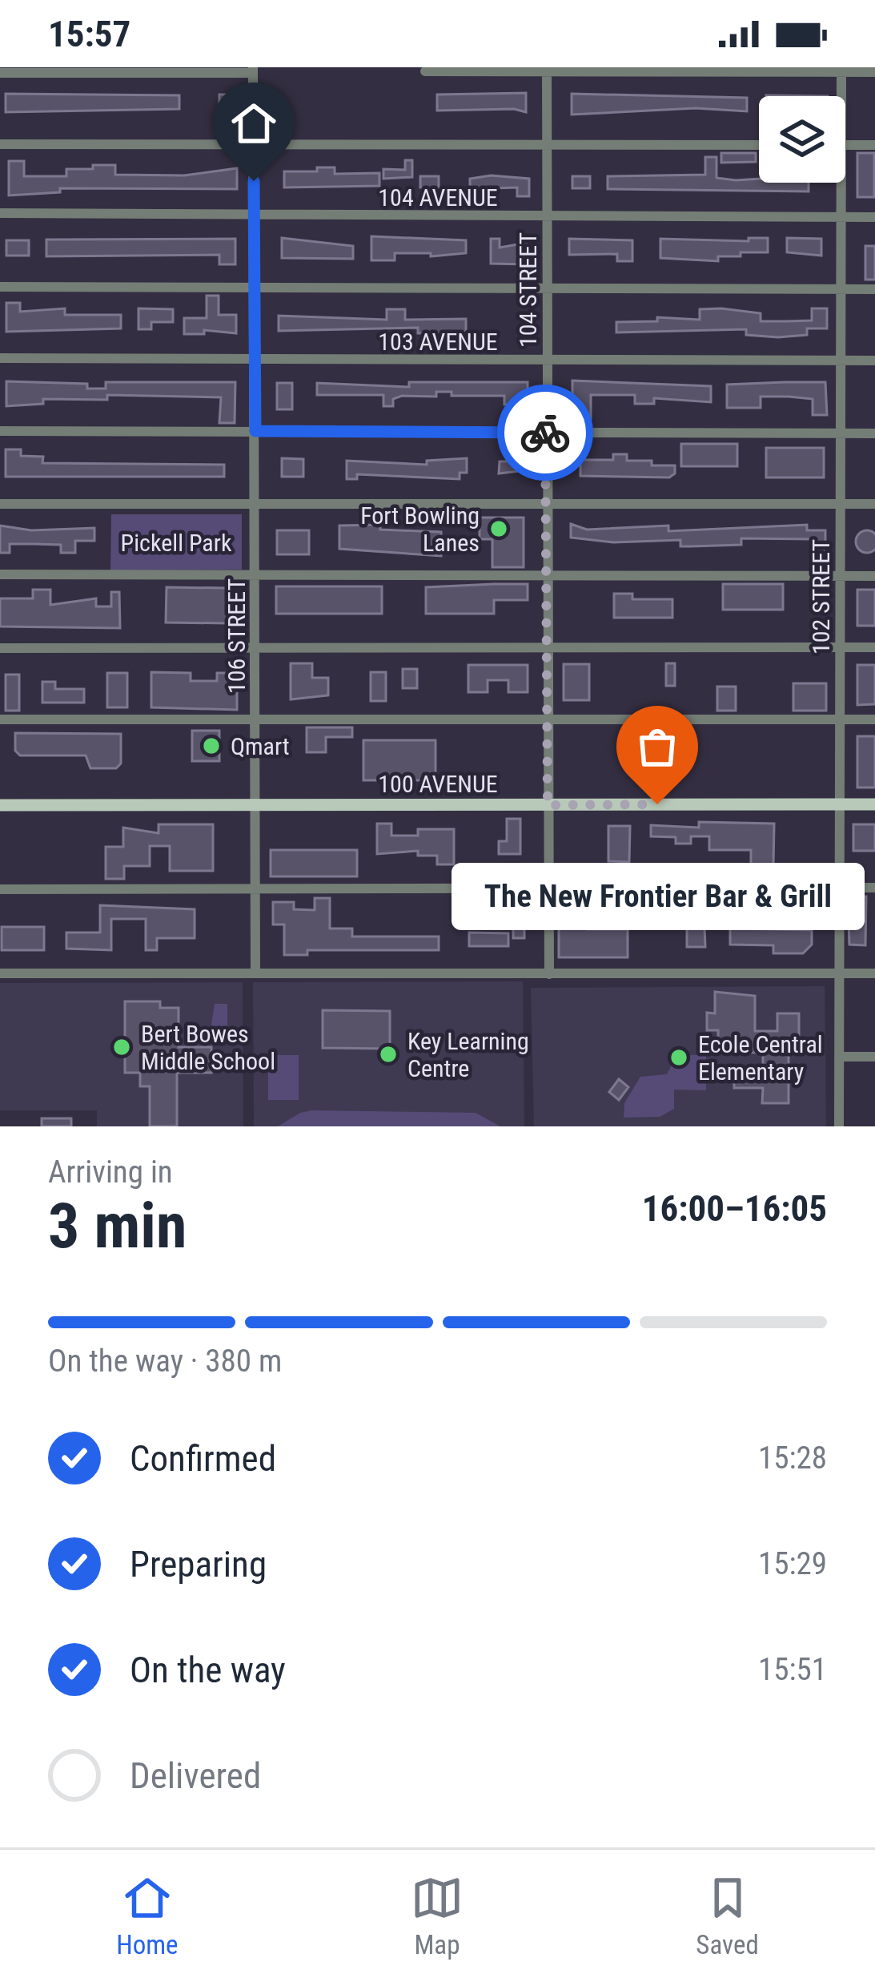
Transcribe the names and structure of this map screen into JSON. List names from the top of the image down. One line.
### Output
{"streets":{"main road":["100 AVENUE"],"street":["104 AVENUE","104 STREET","103 AVENUE","102 STREET","106 STREET"]},"crossings":[["104 AVENUE","104 STREET"],["104 AVENUE","102 STREET"],["104 AVENUE","106 STREET"],["104 STREET","103 AVENUE"],["104 STREET","100 AVENUE"],["103 AVENUE","102 STREET"],["103 AVENUE","106 STREET"],["102 STREET","100 AVENUE"],["106 STREET","100 AVENUE"]],"parks":["Pickell Park"],"places":["Fort Bowling Lanes","Qmart","The New Frontier Bar & Grill","Bert Bowes Middle School","Key Learning Centre","Ecole Central Elementary"],"page":{"status":"15:57","bubble":"The New Frontier Bar & Grill","heading":["3 min","Arriving in","16:00–16:05"],"bar":"On the way · 380 m","list":[["Confirmed","15:28"],["Preparing","15:29"],["On the way","15:51"],"Delivered"],"tabs":["Home","Map","Saved"]}}
